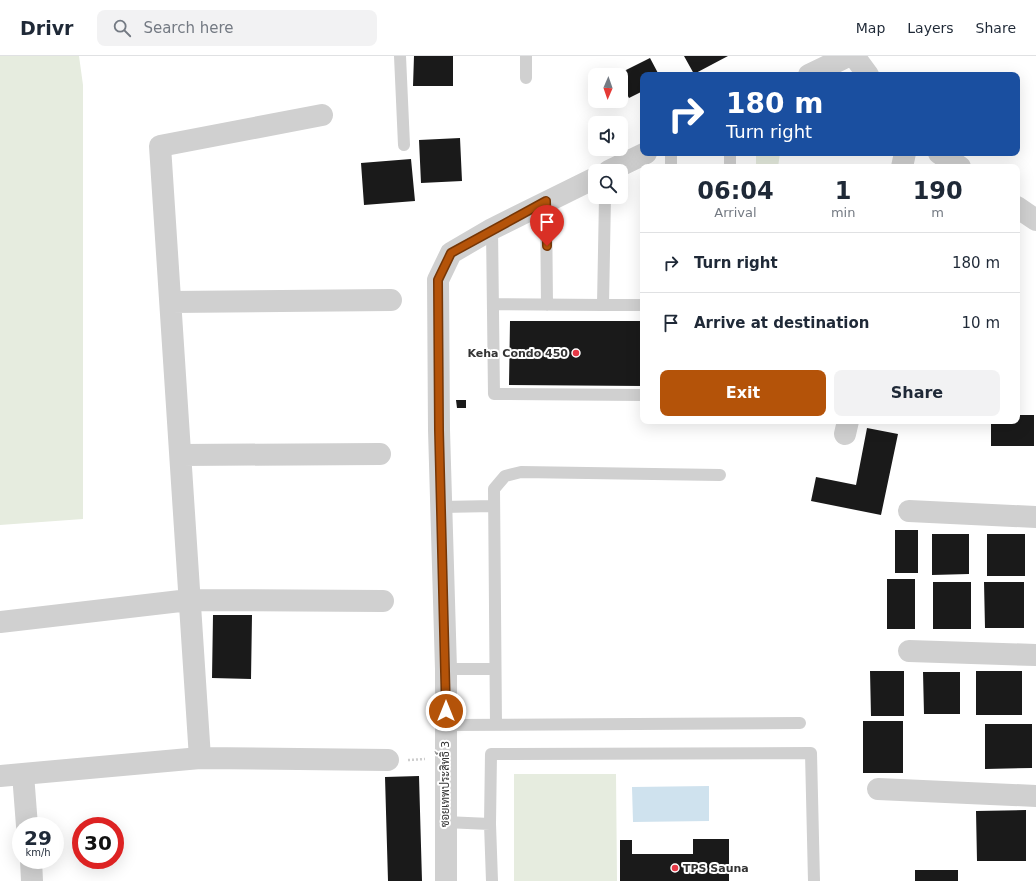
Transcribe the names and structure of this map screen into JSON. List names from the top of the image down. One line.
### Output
{"streets":{"street":["ซอยเทพประสิทธิ์ 3"]},"places":["Keha Condo 450","TPS Sauna"],"north":"bottom","page":{"header":"Drivr","search":"Search here","nav":["Map","Layers","Share"],"turn":["180 m","Turn right"],"eta":["06:04","Arrival","1","min","190","m"],"list":[{"name":"Turn right","value":"180 m"},{"name":"Arrive at destination","value":"10 m"}],"buttons":["Exit","Share"],"speed":"29 km/h","limit":"30"}}
